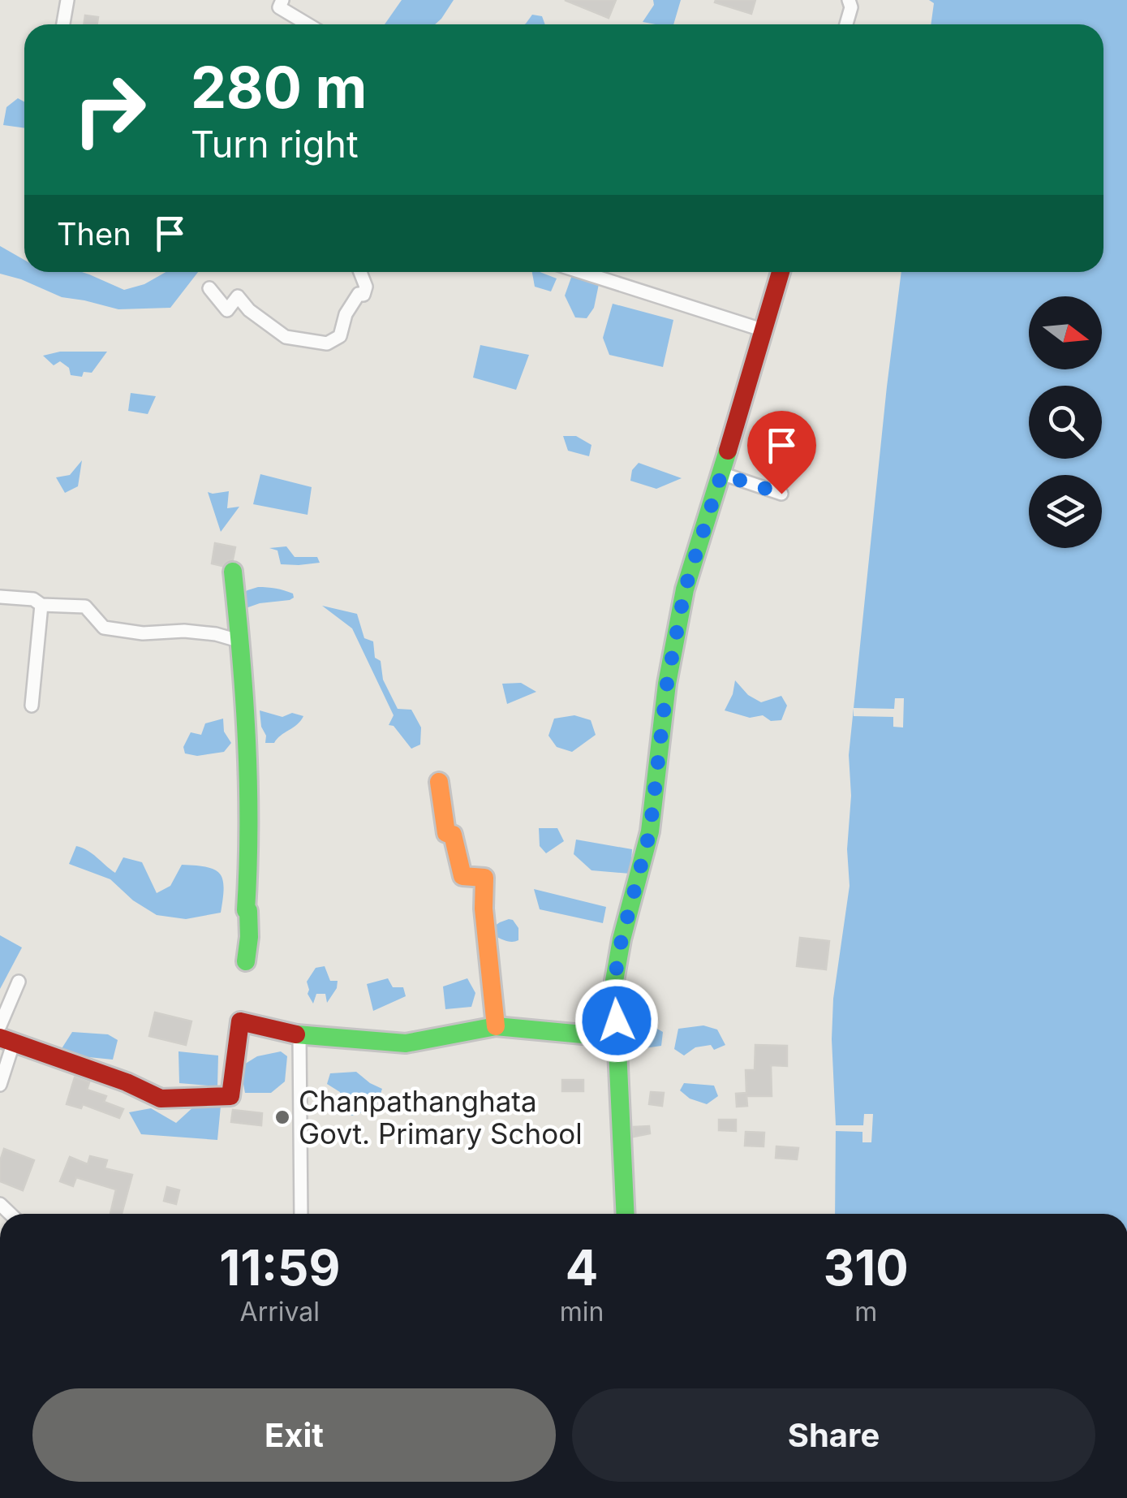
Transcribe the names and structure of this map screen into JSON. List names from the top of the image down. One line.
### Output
{"places":["Chanpathanghata Govt. Primary School"],"north":"right","page":{"turn":["280 m","Turn right"],"then":"Then","eta":["11:59","Arrival","4","min","310","m"],"buttons":["Exit","Share"]}}
